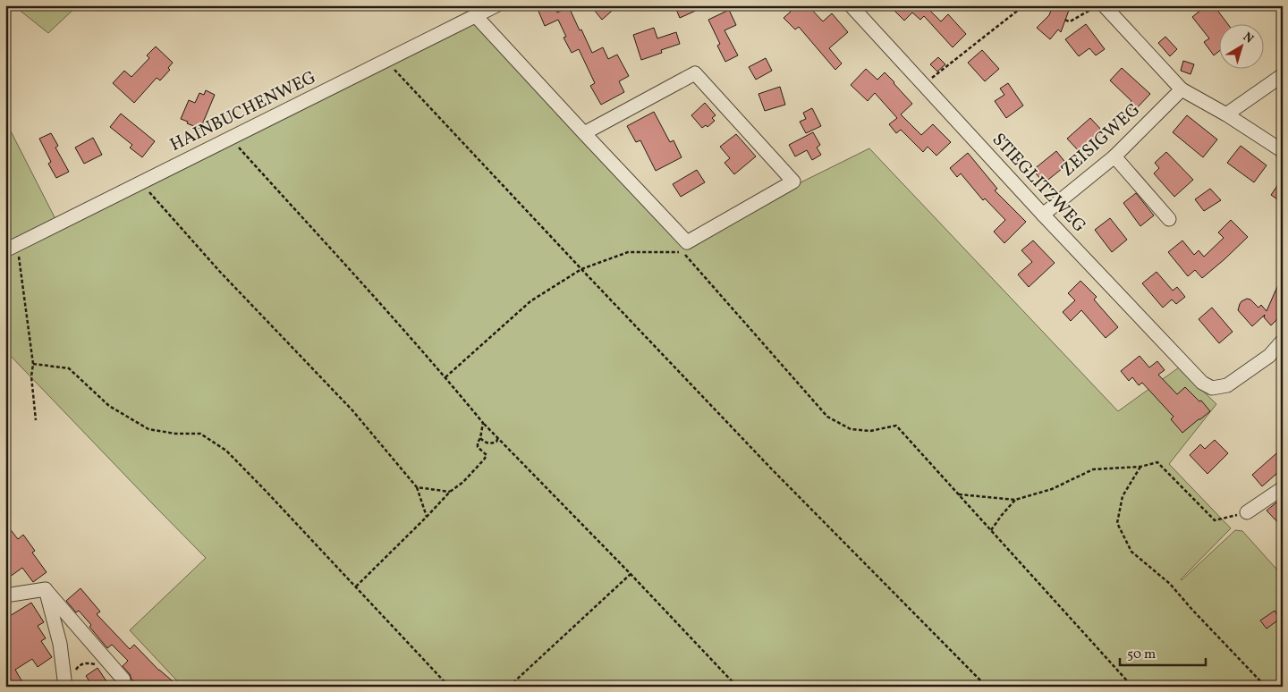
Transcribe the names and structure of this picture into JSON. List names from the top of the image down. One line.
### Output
{"streets":{"street":["HAINBUCHENWEG","ZEISIGWEG","STIEGLITZWEG"]},"crossings":[["ZEISIGWEG","STIEGLITZWEG"]],"scale_bar":"50 m","north":"top right"}
